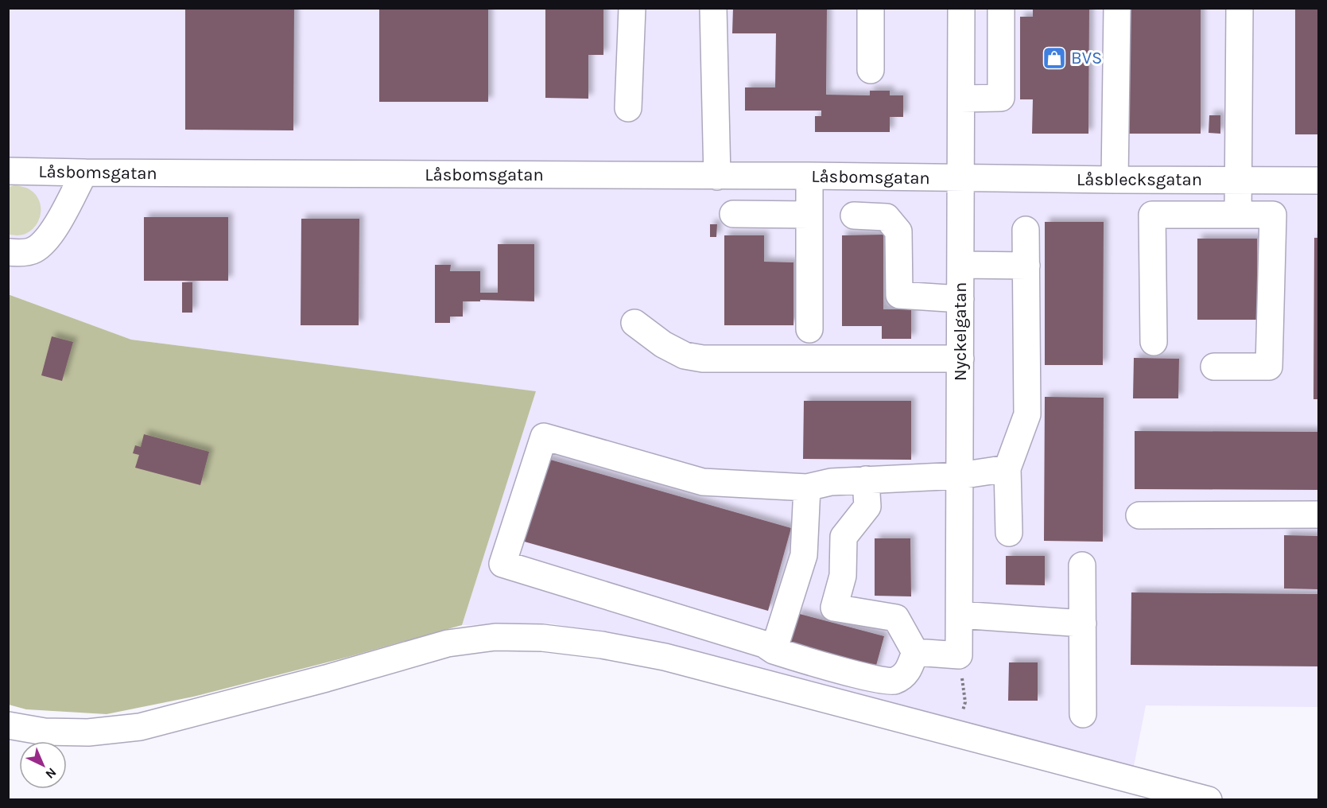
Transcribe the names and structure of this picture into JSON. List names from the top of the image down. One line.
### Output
{"streets":{"street":["Låsbomsgatan","Låsblecksgatan","Nyckelgatan"]},"crossings":[["Låsbomsgatan","Låsblecksgatan"],["Låsbomsgatan","Nyckelgatan"],["Låsblecksgatan","Nyckelgatan"]],"places":{"shop":["BVS"]},"north":"bottom right"}
